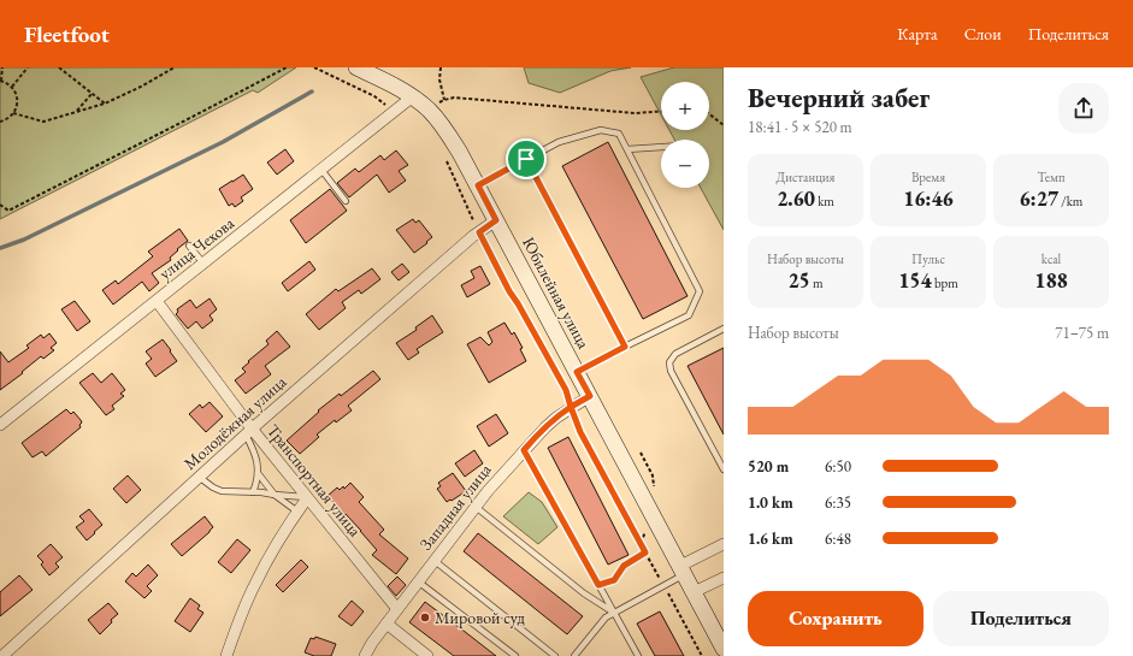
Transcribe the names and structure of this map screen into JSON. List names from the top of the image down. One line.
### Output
{"streets":{"main road":["Юбилейная улица"],"street":["улица Чехова","Молодёжная улица","Транспортная улица","Западная улица"]},"crossings":[["улица Чехова","Юбилейная улица"],["улица Чехова","Транспортная улица"],["Юбилейная улица","Молодёжная улица"],["Юбилейная улица","Западная улица"],["Молодёжная улица","Транспортная улица"],["Транспортная улица","Западная улица"]],"places":["Мировой суд"],"page":{"header":"Fleetfoot","nav":["Карта","Слои","Поделиться"],"heading":["Вечерний забег","18:41 · 5 × 520 m"],"map_buttons":["+","−"],"stats":[["Дистанция","2.60 km"],["Время","16:46"],["Темп","6:27 /km"],["Набор высоты","25 m"],["Пульс","154 bpm"],["kcal","188"]],"chart":["Набор высоты","71–75 m"],"list":[{"name":"520 m","note":"6:50"},{"name":"1.0 km","note":"6:35"},{"name":"1.6 km","note":"6:48"}],"buttons":["Сохранить","Поделиться"]}}
